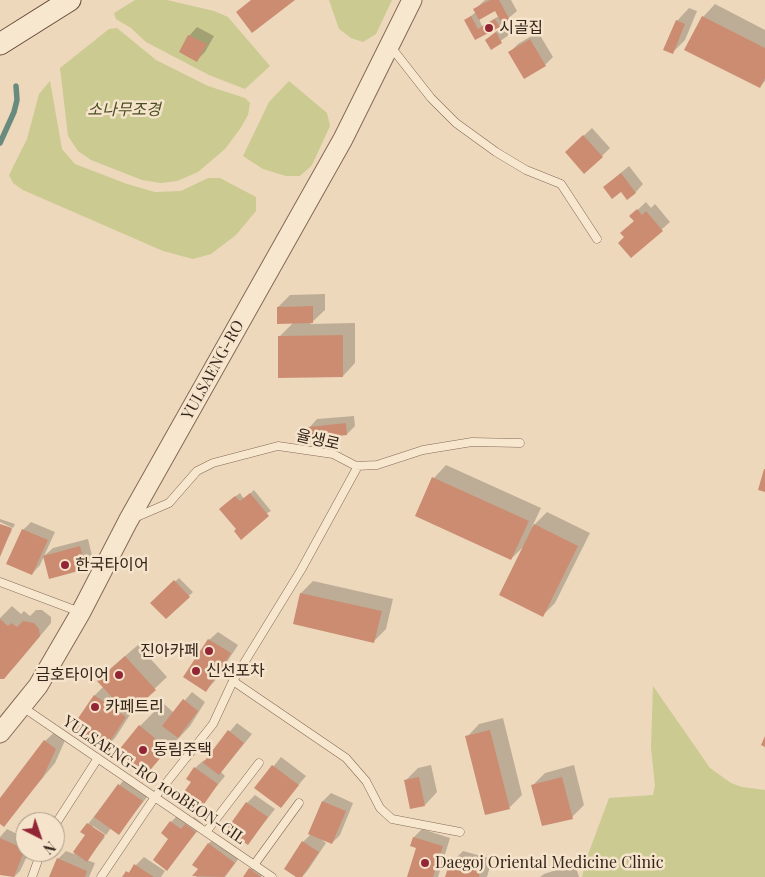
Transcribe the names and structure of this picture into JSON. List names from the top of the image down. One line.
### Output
{"streets":{"street":["YULSAENG-RO"],"lane":["율생로","YULSAENG-RO 100BEON-GIL"]},"crossings":[["YULSAENG-RO","율생로"],["YULSAENG-RO","YULSAENG-RO 100BEON-GIL"]],"parks":["소나무조경"],"places":["시골집","한국타이어","진아카페","신선포차","금호타이어","카페트리","동림주택","Daegoj Oriental Medicine Clinic"],"north":"bottom right"}
